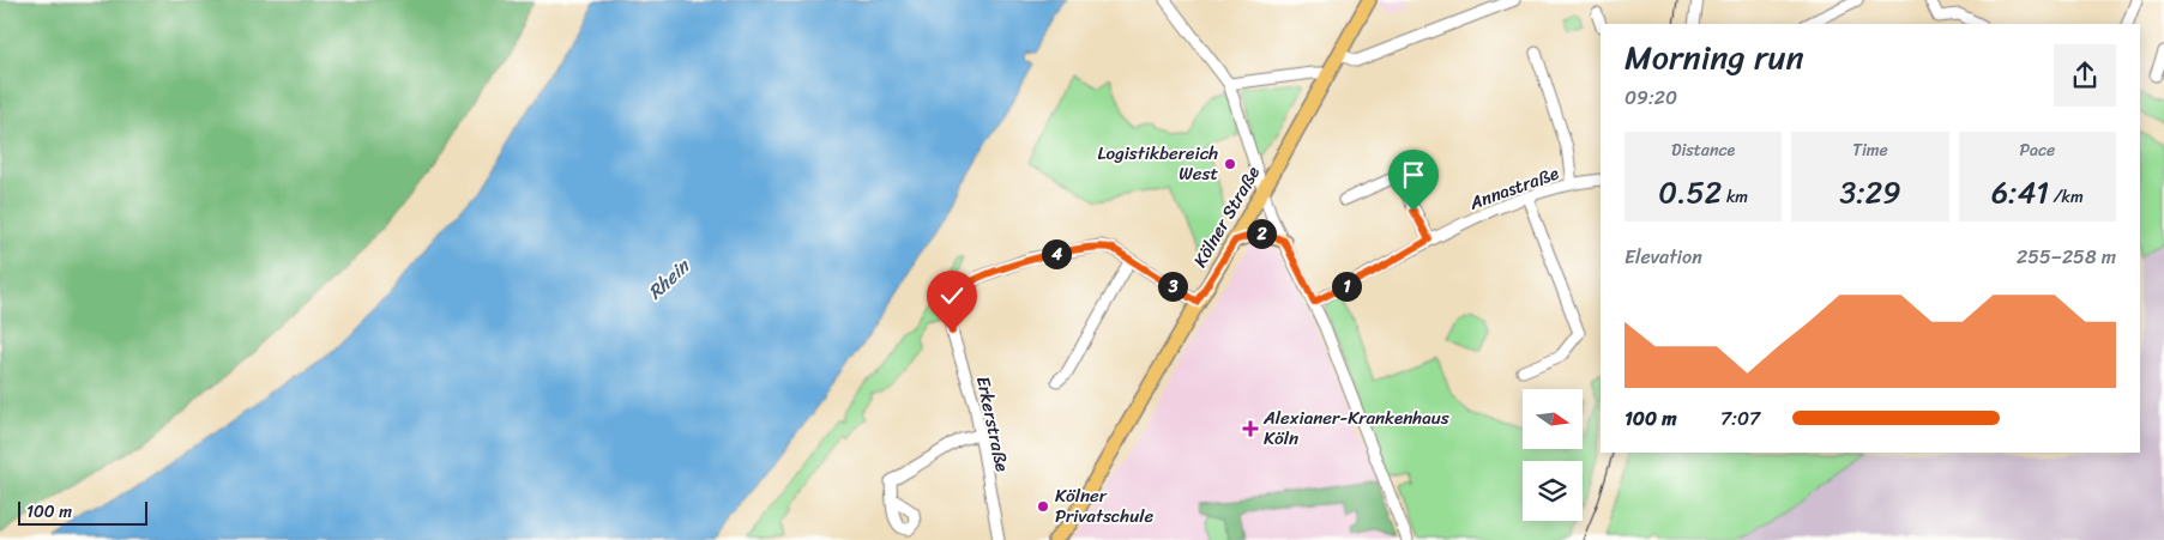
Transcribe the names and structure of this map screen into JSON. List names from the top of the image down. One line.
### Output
{"streets":{"main road":["Kölner Straße"],"street":["Annastraße","Erkerstraße"]},"crossings":[["Kölner Straße","Erkerstraße"]],"water":["Rhein"],"places":{"other":["Logistikbereich West","Kölner Privatschule"],"health":["Alexianer-Krankenhaus Köln"]},"scale_bar":"100 m","north":"right","page":{"heading":["Morning run","09:20"],"stats":[["Distance","0.52 km"],["Time","3:29"],["Pace","6:41 /km"]],"pins":["2","4","1","3"],"chart":["Elevation","255–258 m"],"list":[{"name":"100 m","note":"7:07"}],"scale":"100 m"}}
